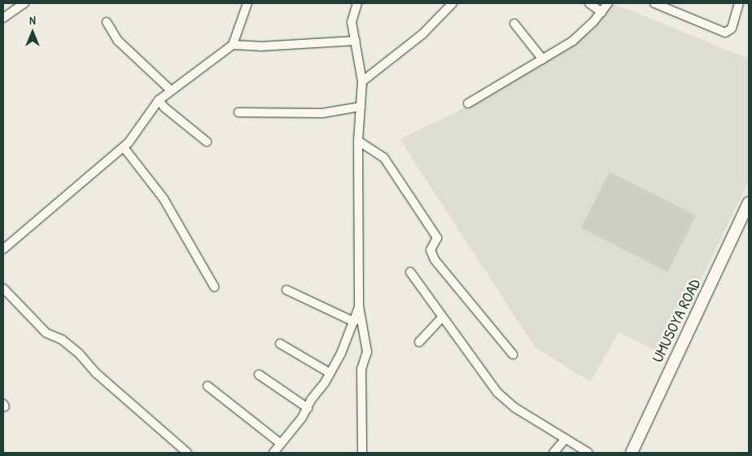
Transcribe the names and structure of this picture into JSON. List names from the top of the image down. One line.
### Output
{"streets":{"main road":["UMUSOYA ROAD"]},"north":"top"}
